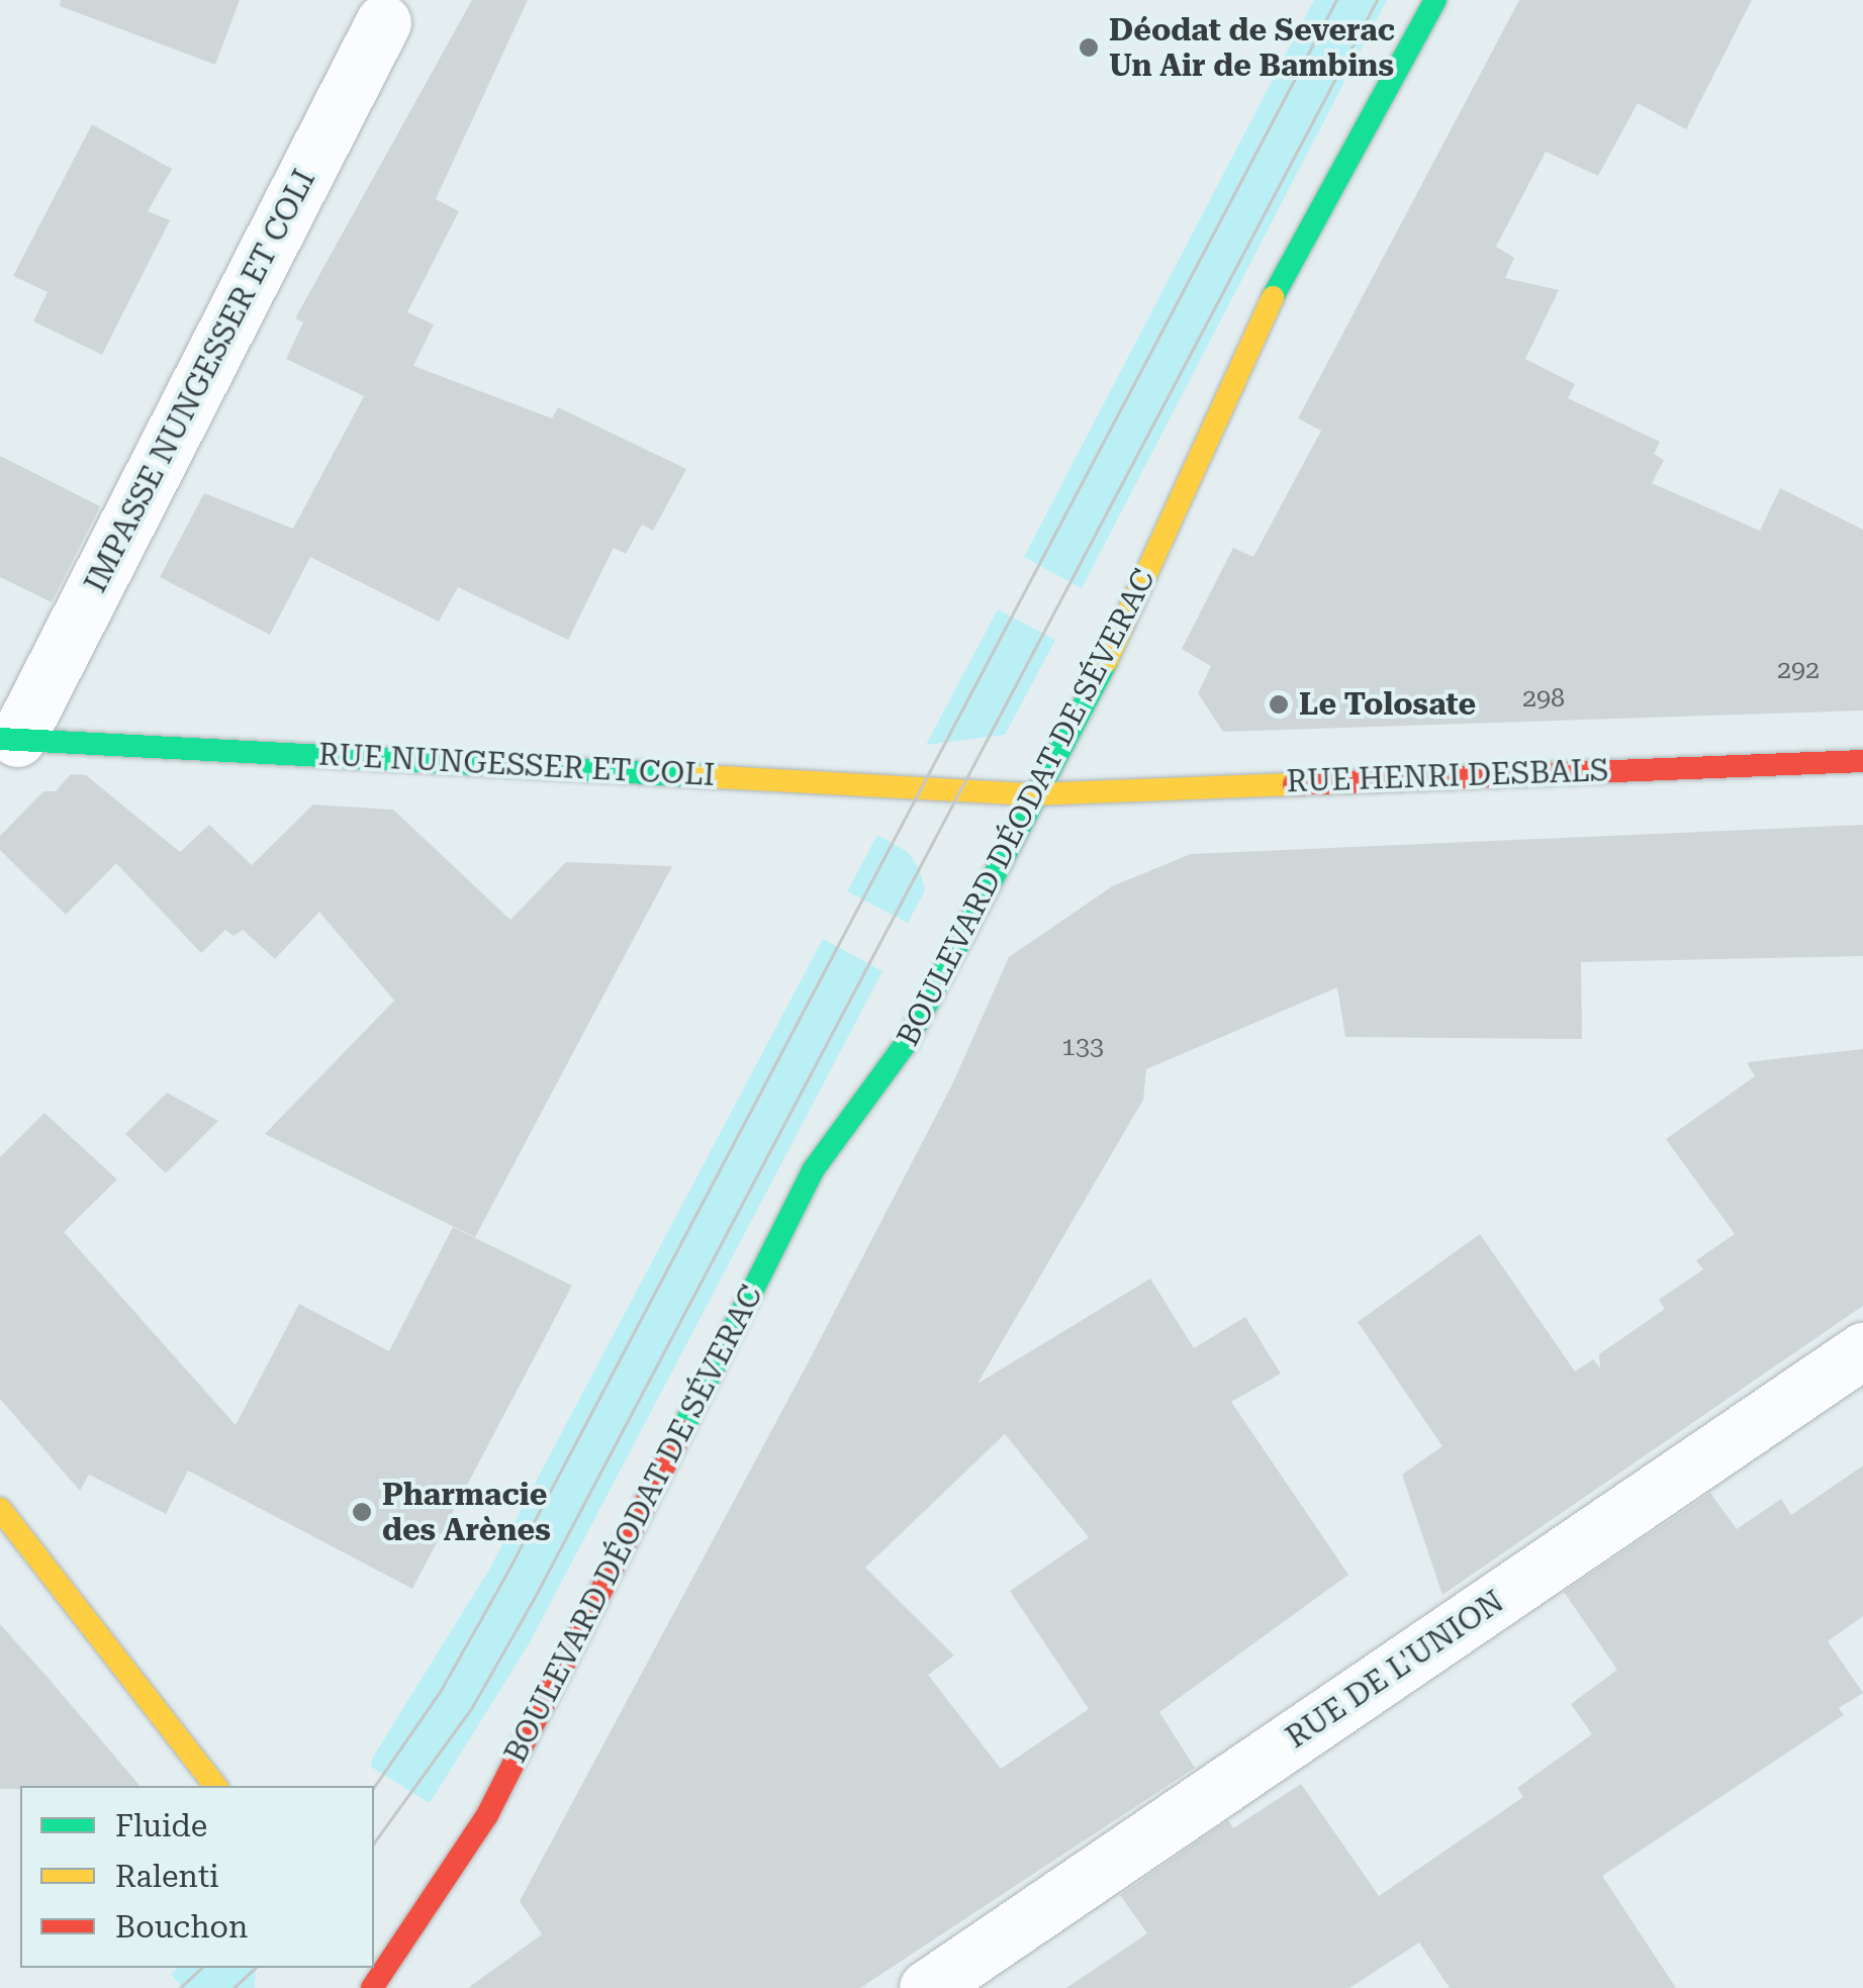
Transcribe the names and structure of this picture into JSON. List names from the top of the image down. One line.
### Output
{"streets":{"main road":["RUE NUNGESSER ET COLI","RUE HENRI DESBALS","BOULEVARD DÉODAT DE SÉVERAC"],"street":["IMPASSE NUNGESSER ET COLI","RUE DE L'UNION"]},"crossings":[["IMPASSE NUNGESSER ET COLI","RUE NUNGESSER ET COLI"],["RUE NUNGESSER ET COLI","RUE HENRI DESBALS"],["RUE NUNGESSER ET COLI","BOULEVARD DÉODAT DE SÉVERAC"],["RUE HENRI DESBALS","BOULEVARD DÉODAT DE SÉVERAC"]],"places":["Déodat de Severac Un Air de Bambins","Le Tolosate","Pharmacie des Arènes"],"house_numbers":["292","298","133"],"legend":["Fluide","Ralenti","Bouchon"]}
